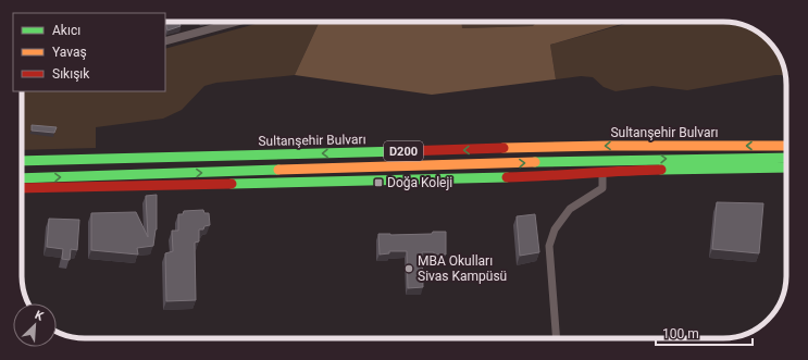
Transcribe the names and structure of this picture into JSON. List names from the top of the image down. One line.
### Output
{"streets":{"main road":["Sultanşehir Bulvarı","D200"]},"places":{"transit":["Doğa Koleji"],"other":["MBA Okulları Sivas Kampüsü"]},"legend":["Akıcı","Yavaş","Sıkışık"],"scale_bar":"100 m","north":"top right"}
